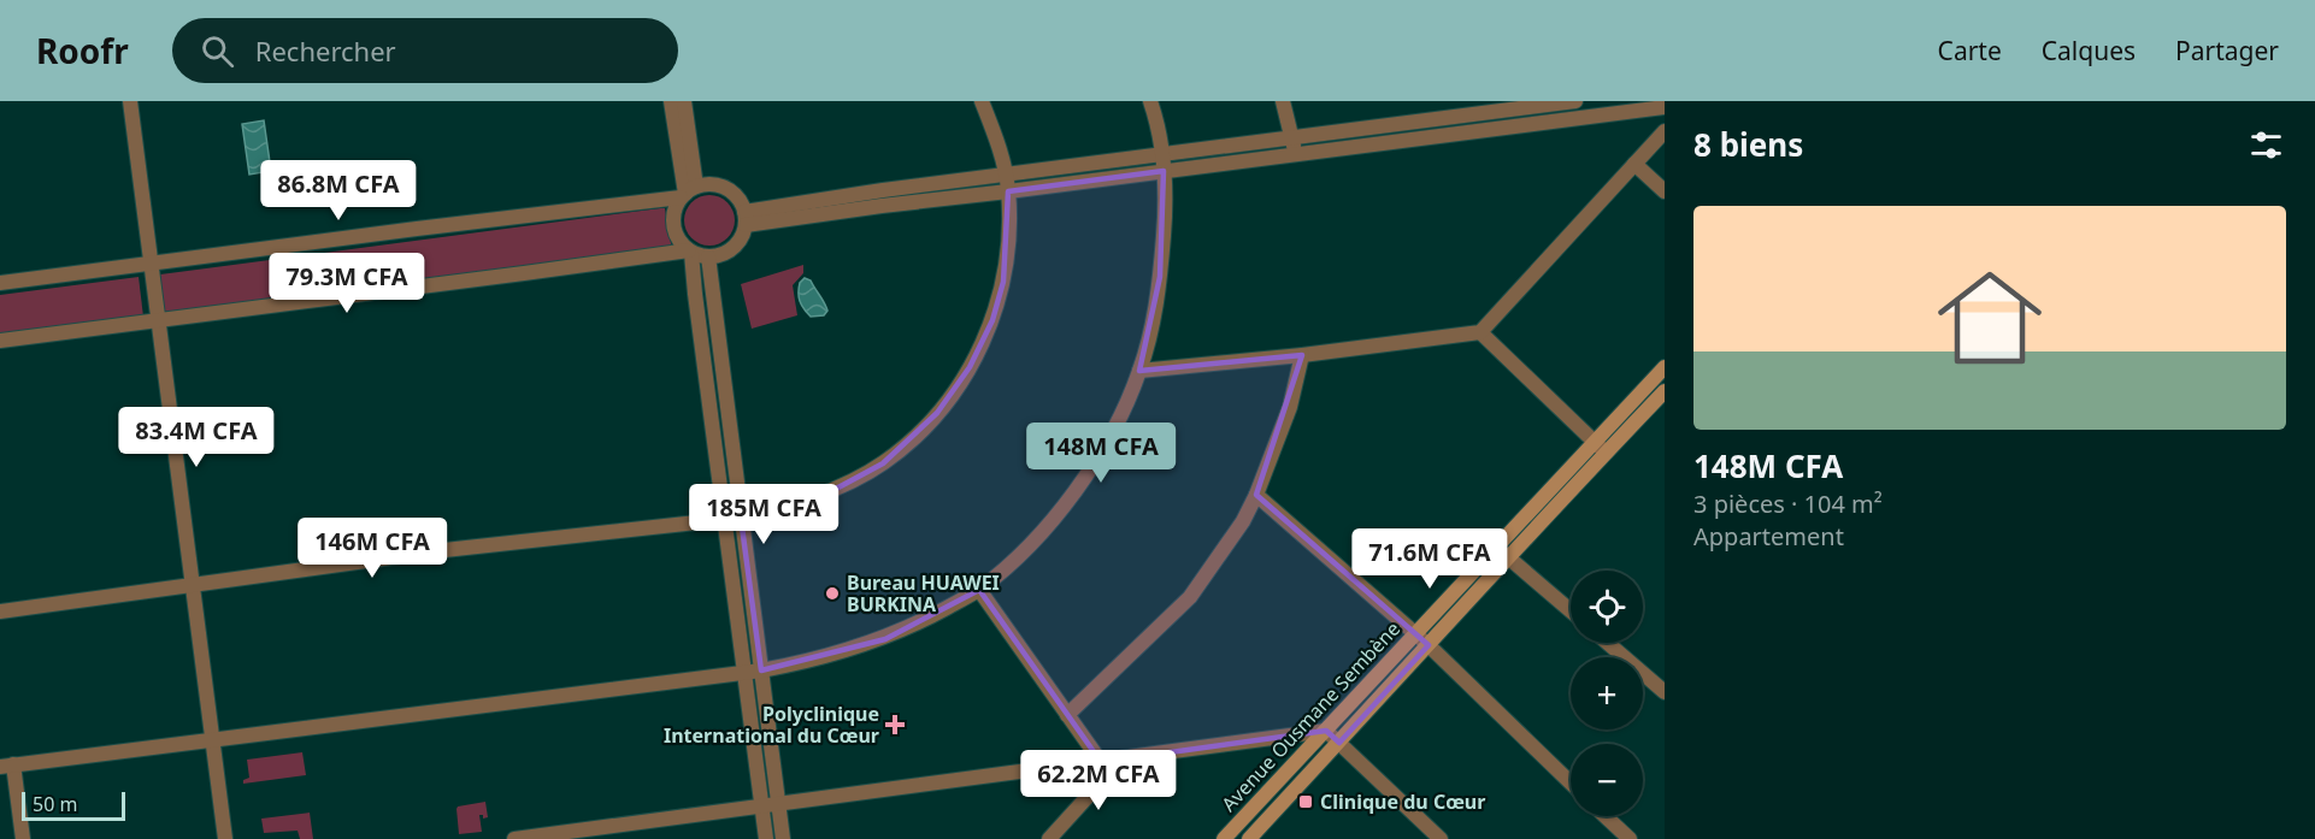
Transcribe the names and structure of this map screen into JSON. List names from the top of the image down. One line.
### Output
{"streets":{"main road":["Avenue Ousmane Sembène"]},"places":{"other":["Bureau HUAWEI BURKINA"],"health":["Polyclinique International du Cœur"],"transit":["Clinique du Cœur"]},"scale_bar":"50 m","page":{"header":"Roofr","search":"Rechercher","nav":["Carte","Calques","Partager"],"heading":"8 biens","price":["86.8M CFA","79.3M CFA","83.4M CFA","148M CFA","185M CFA","146M CFA","71.6M CFA","62.2M CFA"],"list":[{"name":"148M CFA","note":"3 pièces · 104 m² · Appartement"}],"map_buttons":["+","−"],"scale":"50 m"}}
